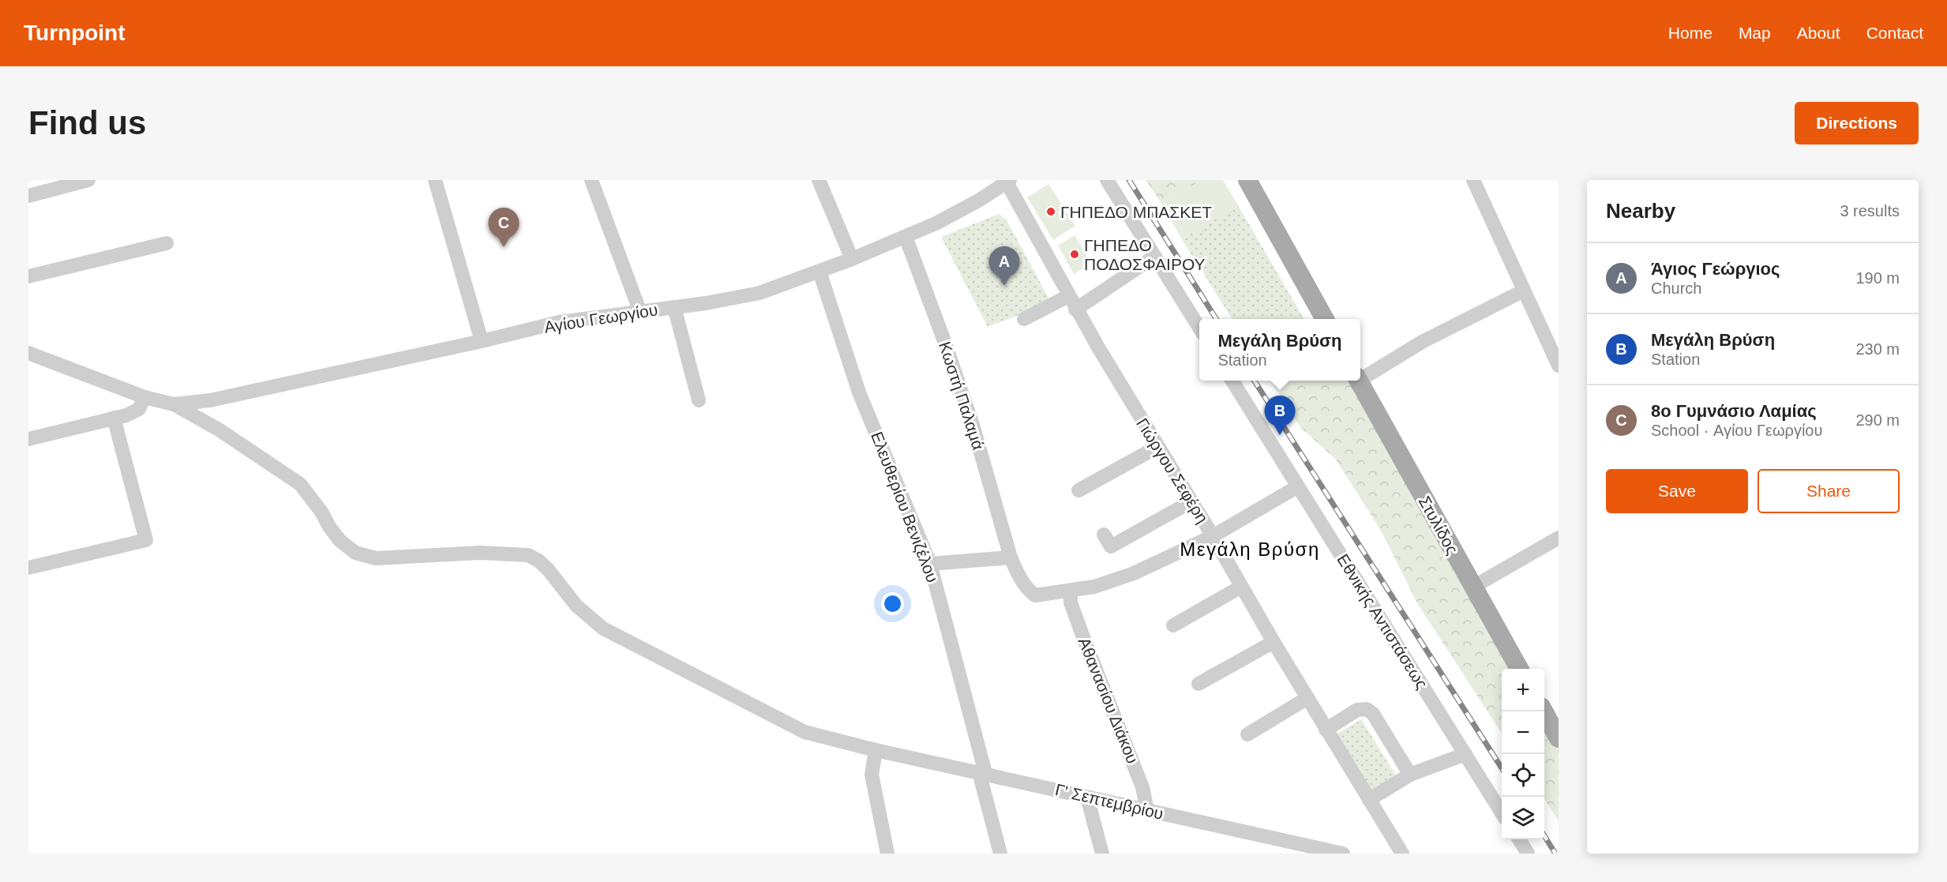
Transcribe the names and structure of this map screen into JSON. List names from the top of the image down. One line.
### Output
{"streets":{"main road":["Στυλίδος"],"street":["Αγίου Γεωργίου","Κωστή Παλαμά","Γιώργου Σεφέρη","Ελευθερίου Βενιζέλου","Εθνικής Αντιστάσεως","Αθανασίου Διάκου","Γ' Σεπτεμβρίου"]},"crossings":[["Αγίου Γεωργίου","Κωστή Παλαμά"],["Αγίου Γεωργίου","Γιώργου Σεφέρη"],["Αγίου Γεωργίου","Ελευθερίου Βενιζέλου"],["Αγίου Γεωργίου","Γ' Σεπτεμβρίου"],["Κωστή Παλαμά","Αθανασίου Διάκου"],["Ελευθερίου Βενιζέλου","Γ' Σεπτεμβρίου"],["Αθανασίου Διάκου","Γ' Σεπτεμβρίου"]],"districts":["Μεγάλη Βρύση"],"places":["ΓΗΠΕΔΟ ΜΠΑΣΚΕΤ","ΓΗΠΕΔΟ ΠΟΔΟΣΦΑΙΡΟΥ"],"page":{"header":"Turnpoint","nav":["Home","Map","About","Contact"],"buttons":["Directions",["Save","Share"]],"title":"Find us","heading":["Nearby","3 results"],"pins":["C","A","B"],"list":[{"mark":"A","name":"Άγιος Γεώργιος","note":"Church","value":"190 m"},{"mark":"B","name":"Μεγάλη Βρύση","note":"Station","value":"230 m"},{"mark":"C","name":"8ο Γυμνάσιο Λαμίας","note":"School · Αγίου Γεωργίου","value":"290 m"}],"popup":["Μεγάλη Βρύση","Station"],"map_buttons":["+","−"]}}
